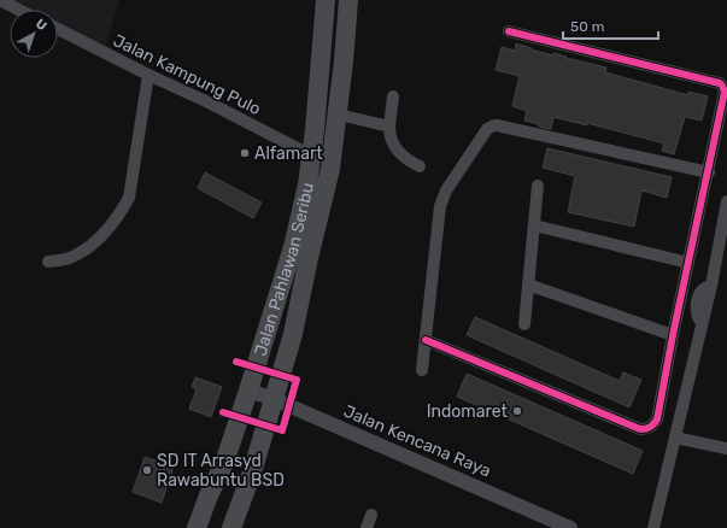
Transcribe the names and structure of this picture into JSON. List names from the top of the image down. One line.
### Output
{"streets":{"main road":["Jalan Pahlawan Seribu"],"street":["Jalan Kampung Pulo","Jalan Kencana Raya"]},"crossings":[["Jalan Kampung Pulo","Jalan Pahlawan Seribu"],["Jalan Pahlawan Seribu","Jalan Kencana Raya"]],"places":["Alfamart","Indomaret","SD IT Arrasyd Rawabuntu BSD"],"scale_bar":"50 m","north":"top right"}
